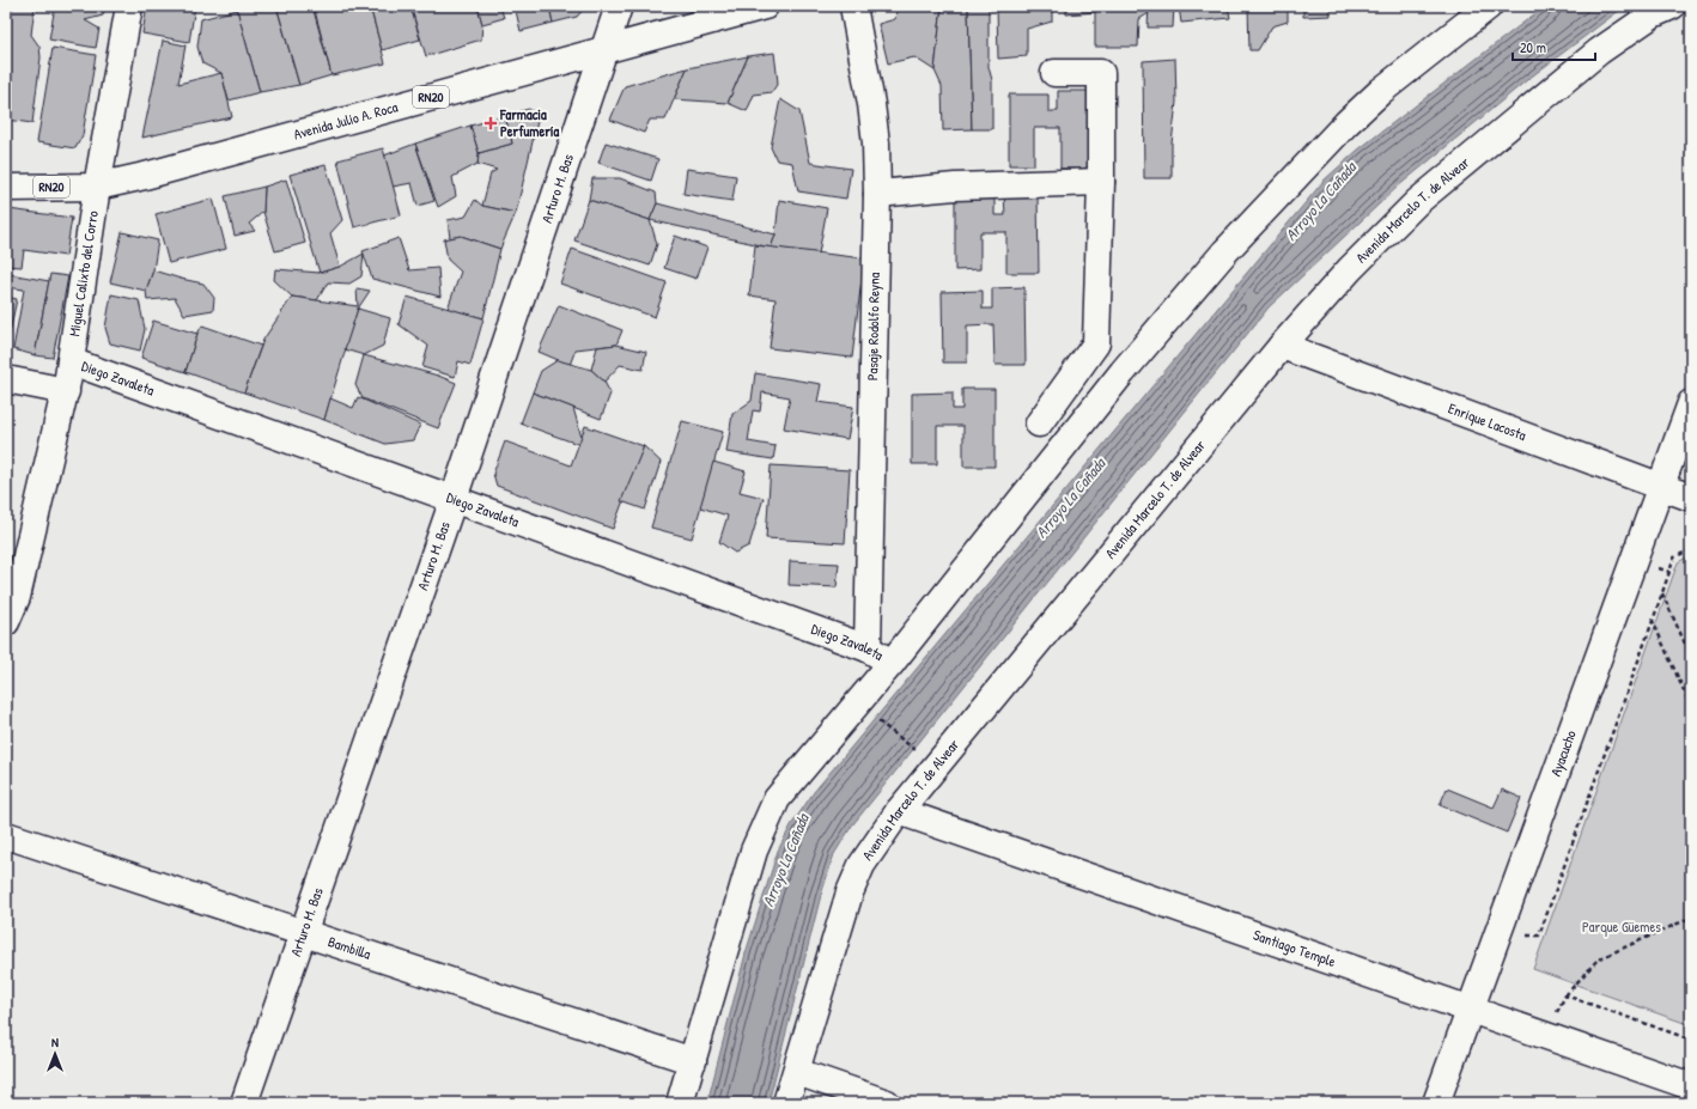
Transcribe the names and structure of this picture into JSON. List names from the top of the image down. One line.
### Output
{"streets":{"street":["RN20","Avenida Julio A. Roca","Arturo M. Bas","Avenida Marcelo T. de Alvear","Miguel Calixto del Corro","Pasaje Rodolfo Reyna","Diego Zavaleta","Enrique Lacosta","Ayacucho","Bambilla","Santiago Temple"]},"crossings":[["Avenida Julio A. Roca","Arturo M. Bas"],["Avenida Julio A. Roca","Miguel Calixto del Corro"],["Arturo M. Bas","Diego Zavaleta"],["Arturo M. Bas","Bambilla"],["Avenida Marcelo T. de Alvear","Enrique Lacosta"],["Avenida Marcelo T. de Alvear","Santiago Temple"],["Miguel Calixto del Corro","Diego Zavaleta"],["Pasaje Rodolfo Reyna","Diego Zavaleta"],["Enrique Lacosta","Ayacucho"],["Ayacucho","Santiago Temple"]],"water":["Arroyo La Cañada"],"parks":["Parque Güemes"],"places":{"health":["Farmacia Perfumería"]},"scale_bar":"20 m","north":"top"}
